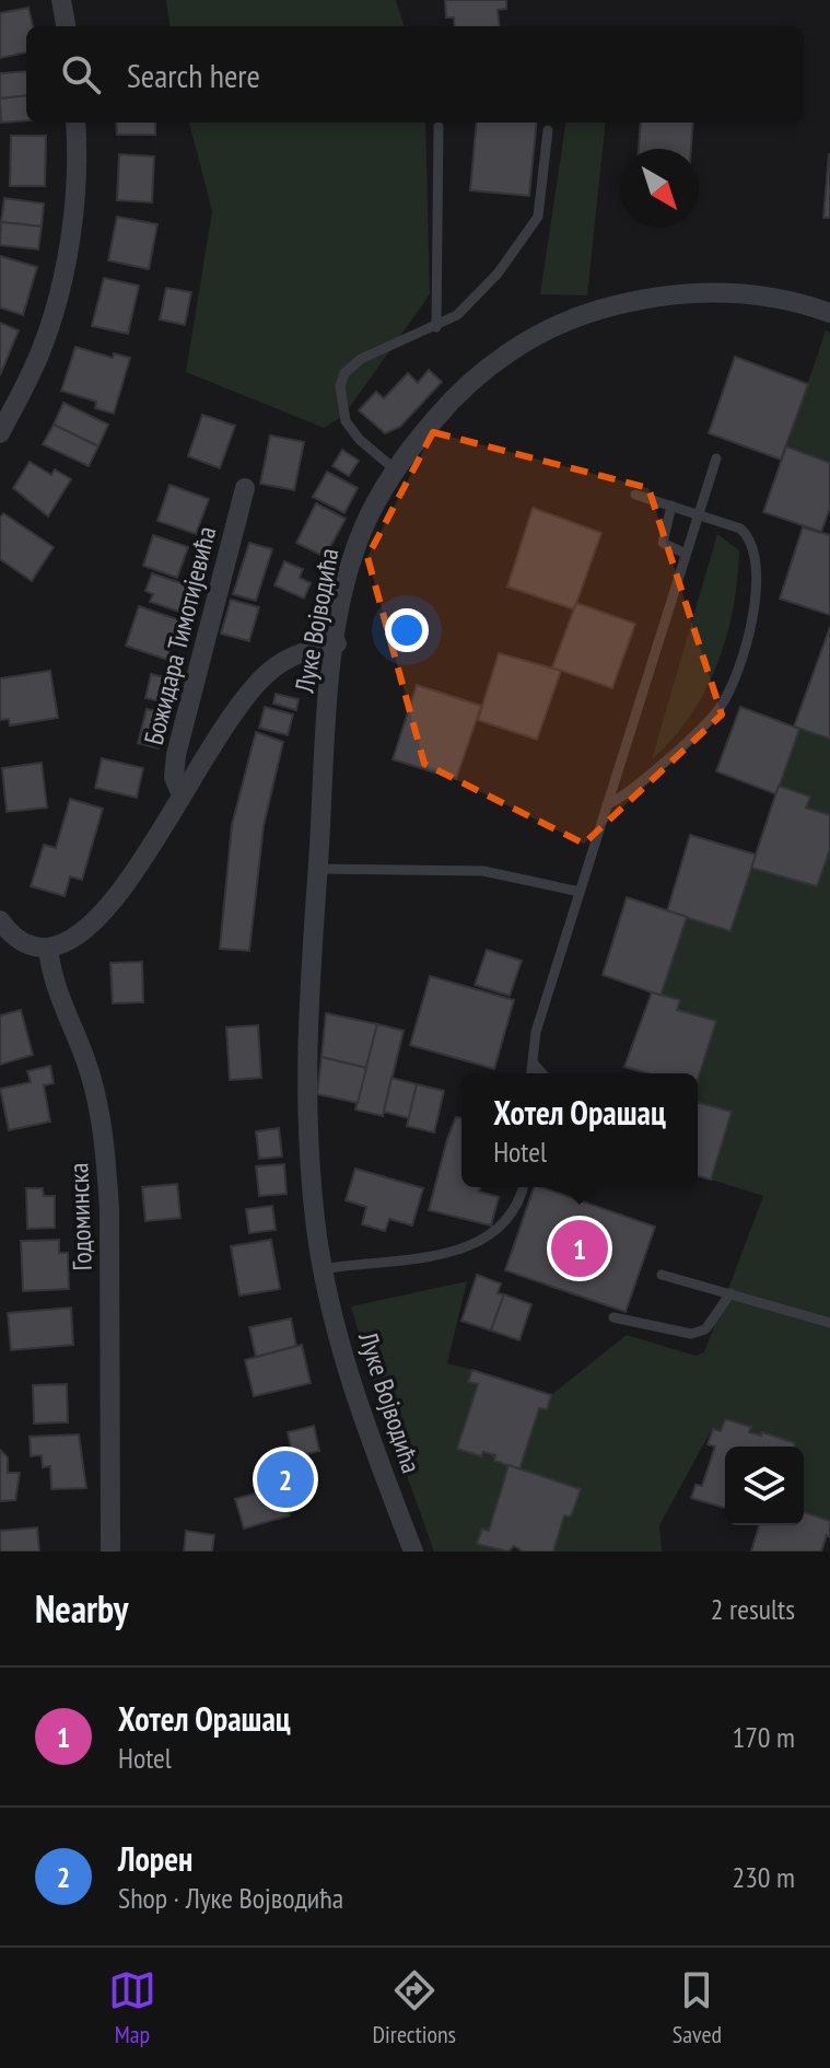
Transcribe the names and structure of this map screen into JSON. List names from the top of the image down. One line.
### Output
{"streets":{"street":["Луке Војводића","Божидара Тимотијевића","Годоминска"]},"crossings":[["Луке Војводића","Божидара Тимотијевића"],["Божидара Тимотијевића","Годоминска"]],"north":"bottom right","page":{"search":"Search here","popup":["Хотел Орашац","Hotel"],"pins":["1","2"],"heading":["Nearby","2 results"],"list":[{"mark":"1","name":"Хотел Орашац","note":"Hotel","value":"170 m"},{"mark":"2","name":"Лорен","note":"Shop · Луке Војводића","value":"230 m"}],"nav":["Map","Directions","Saved"]}}
